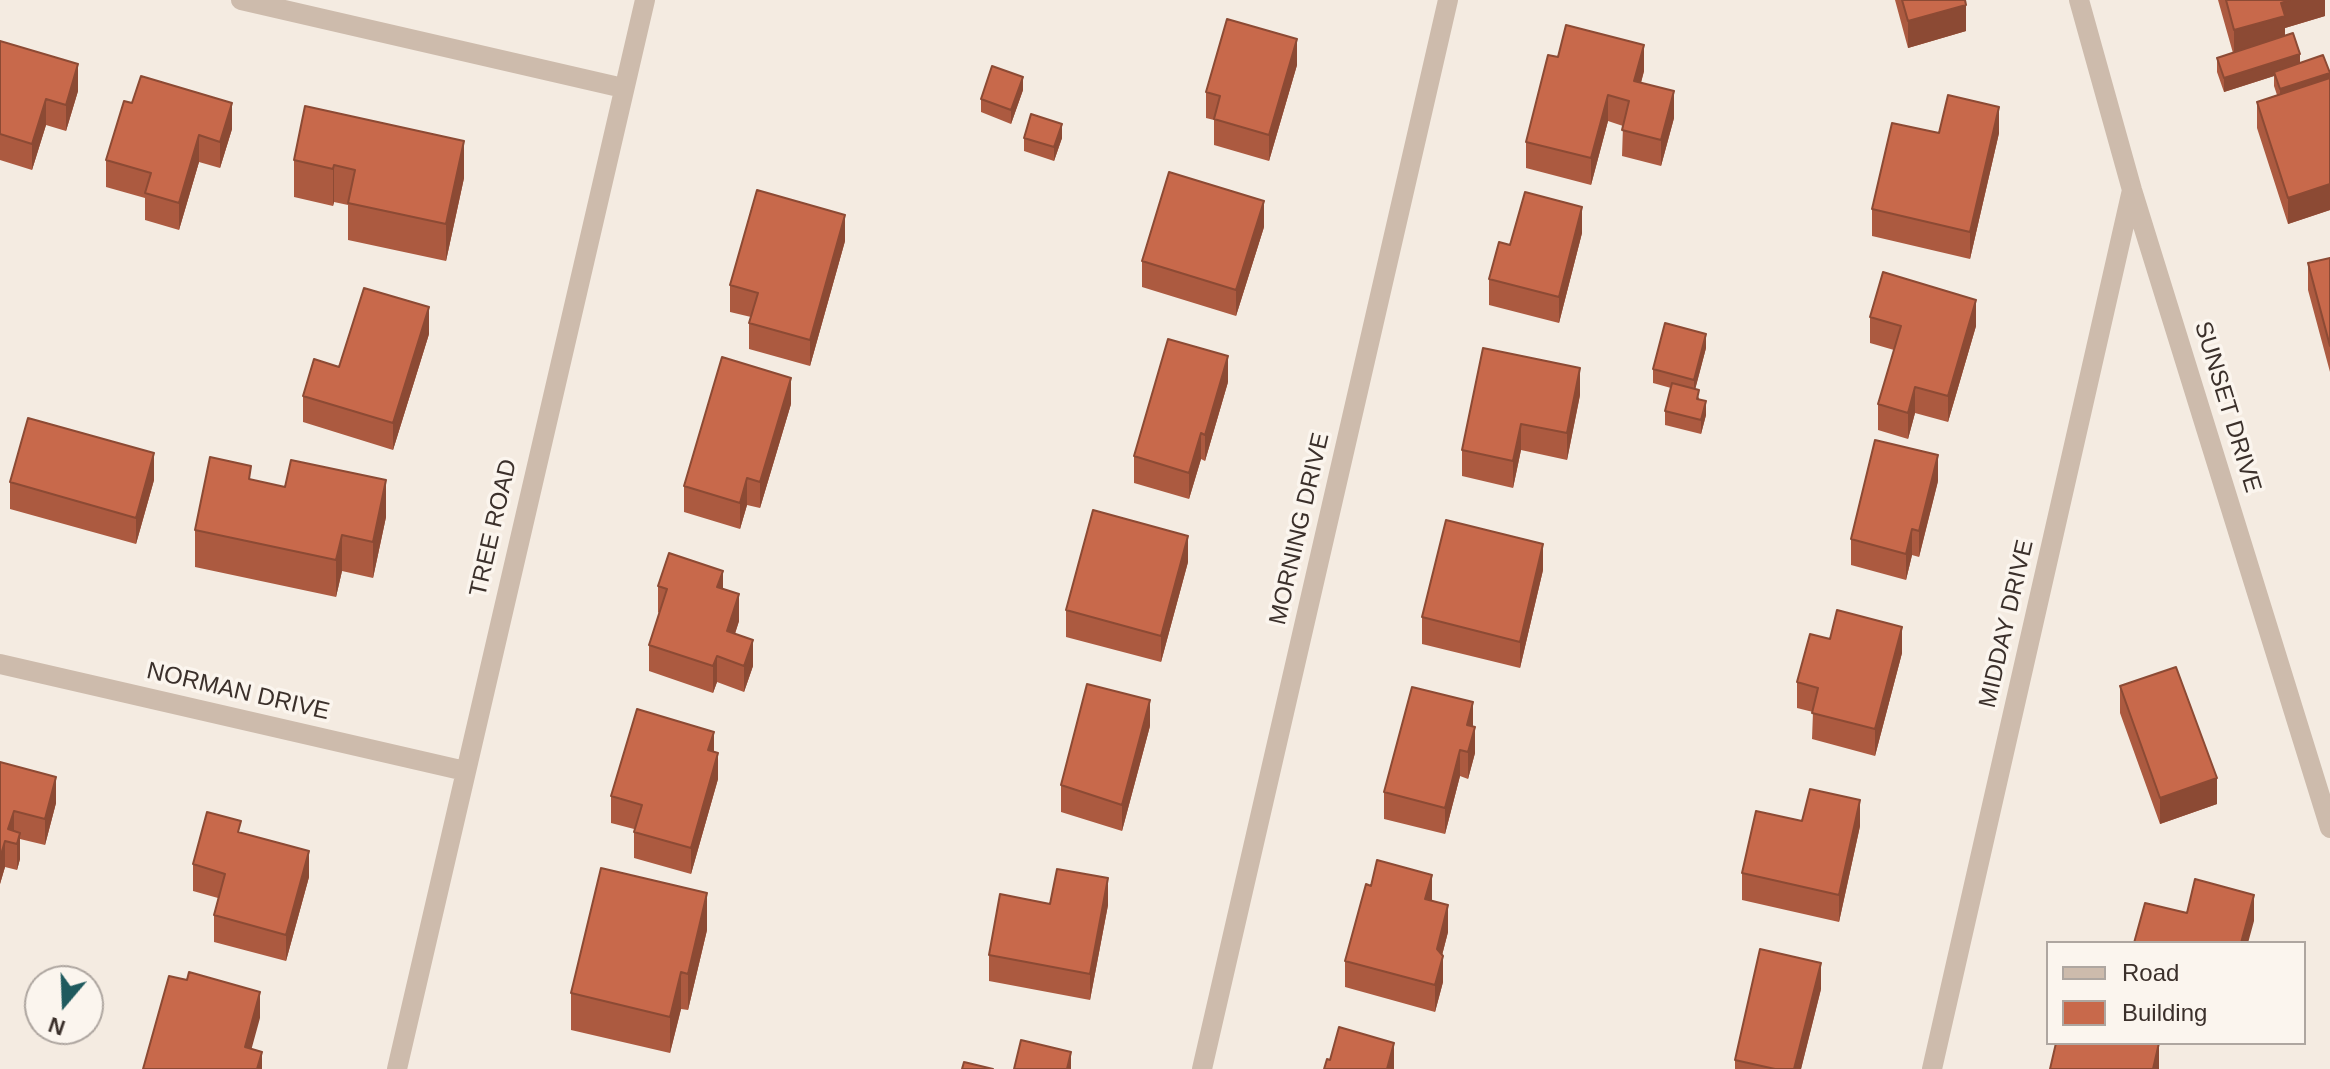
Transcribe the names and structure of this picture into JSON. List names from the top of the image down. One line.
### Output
{"streets":{"street":["SUNSET DRIVE","TREE ROAD","MORNING DRIVE","MIDDAY DRIVE","NORMAN DRIVE"]},"crossings":[["SUNSET DRIVE","MIDDAY DRIVE"],["TREE ROAD","NORMAN DRIVE"]],"legend":["Road","Building"],"north":"bottom"}
